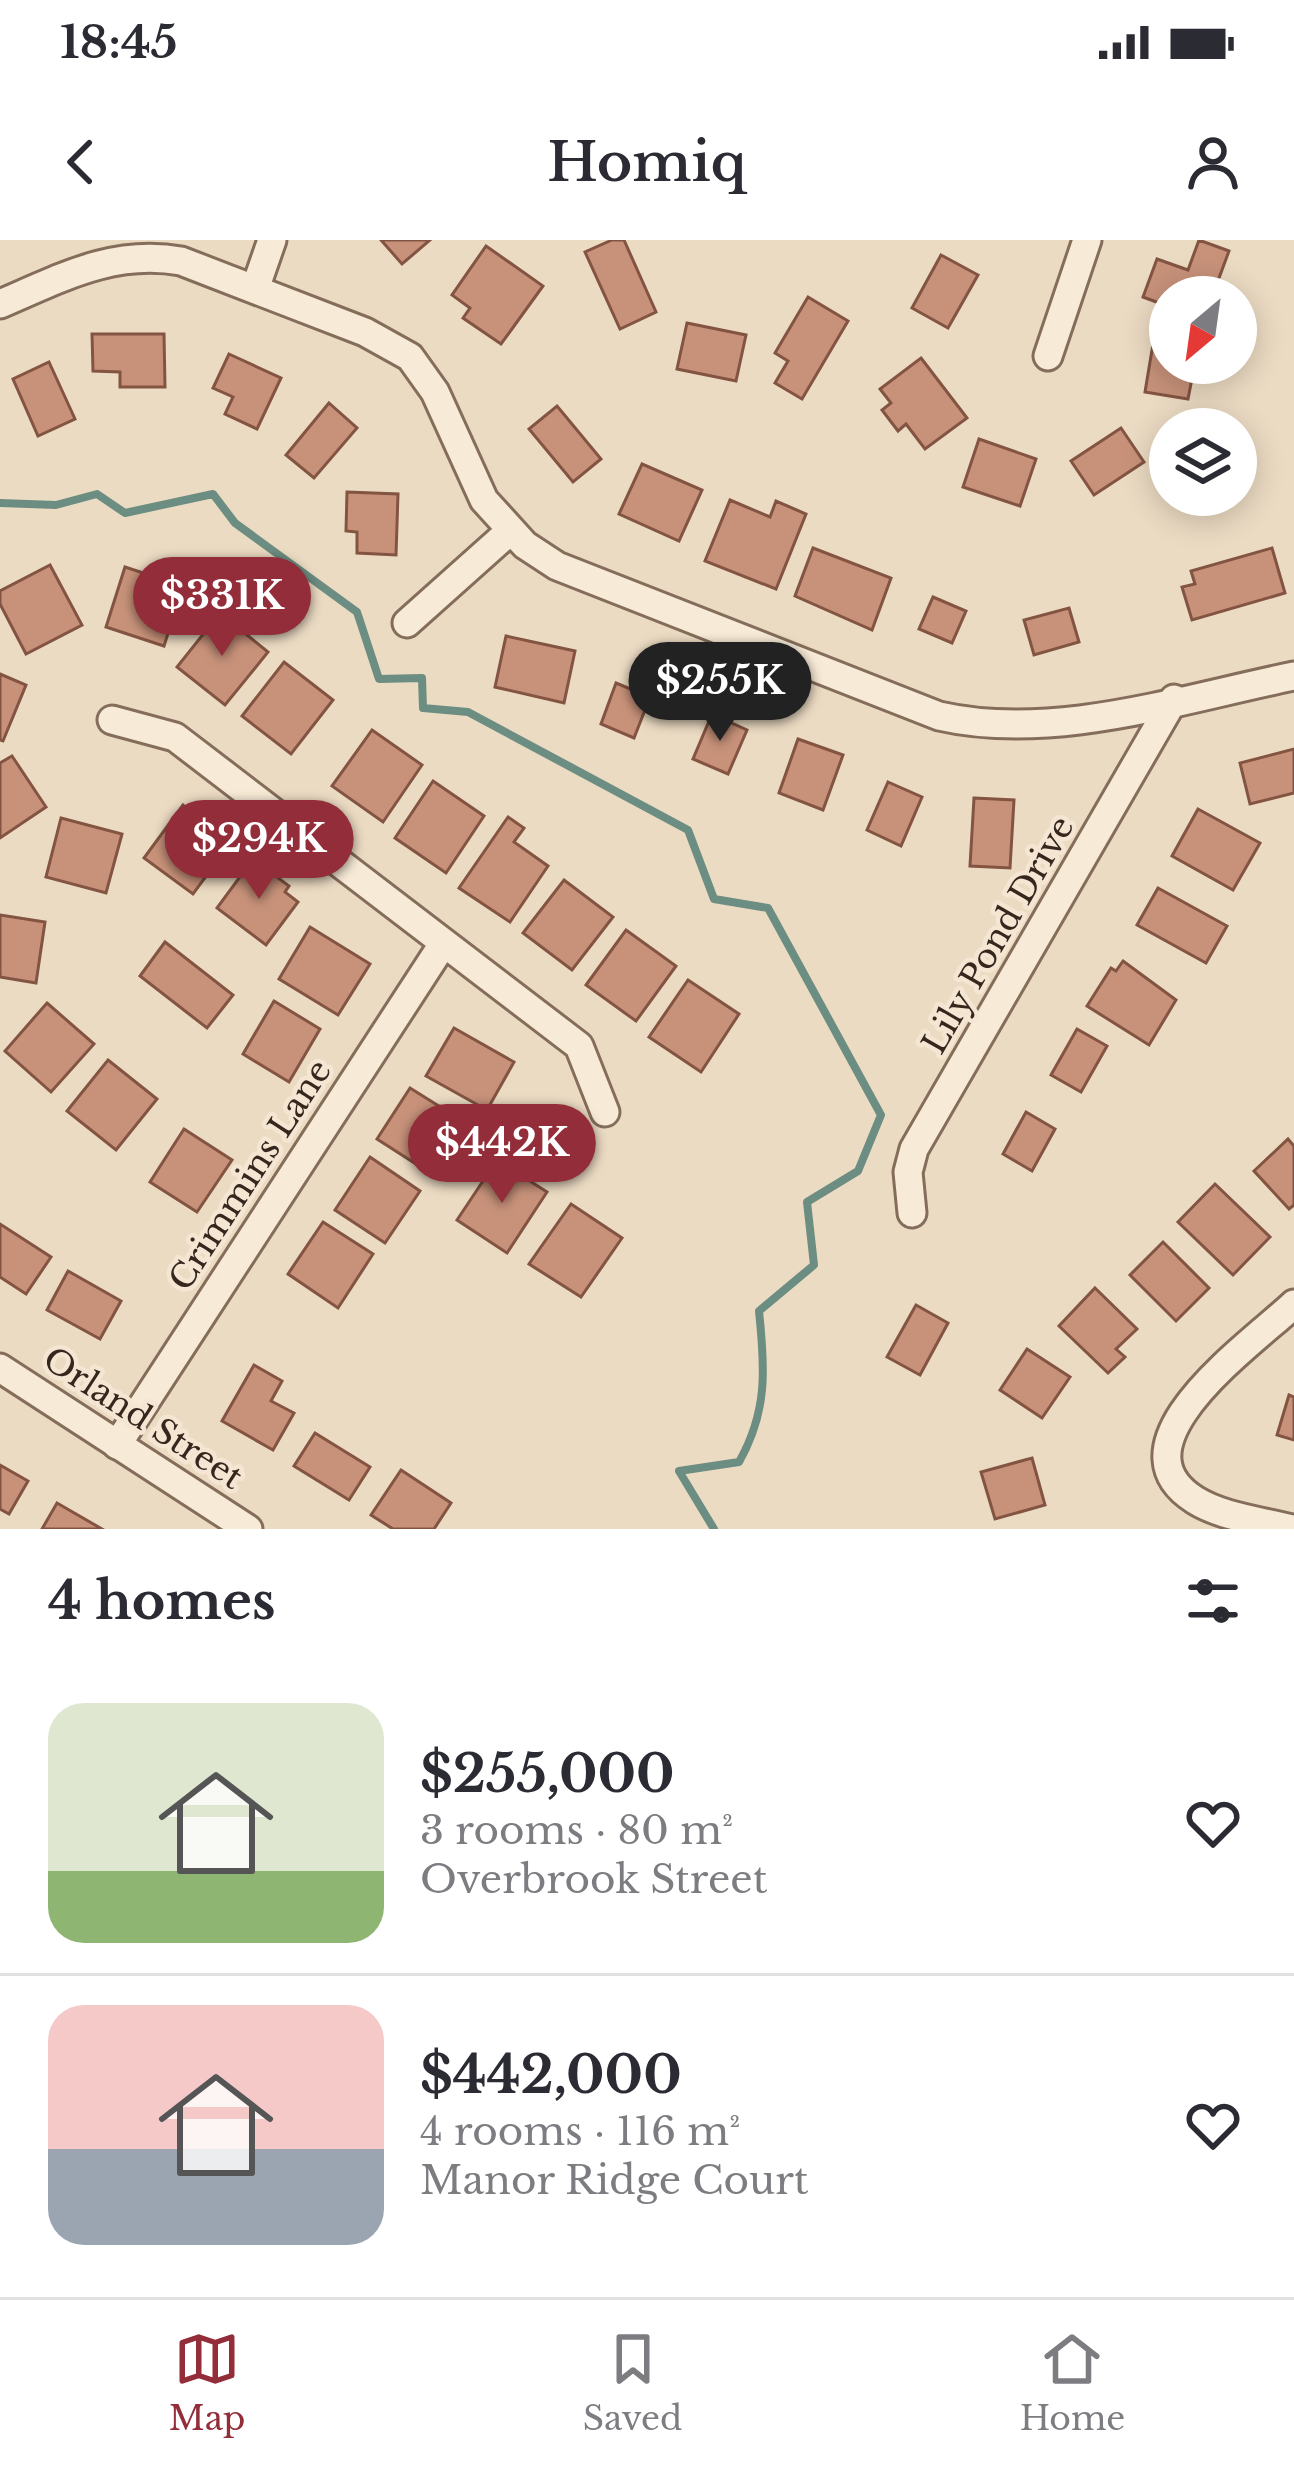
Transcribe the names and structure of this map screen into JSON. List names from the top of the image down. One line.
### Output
{"streets":{"street":["Lily Pond Drive","Crimmins Lane","Orland Street"]},"crossings":[["Crimmins Lane","Orland Street"]],"north":"bottom left","page":{"status":"18:45","header":"Homiq","price":["$331K","$255K","$294K","$442K"],"heading":"4 homes","list":[{"name":"$255,000","note":"3 rooms · 80 m² · Overbrook Street"},{"name":"$442,000","note":"4 rooms · 116 m² · Manor Ridge Court"}],"tabs":["Map","Saved","Home"]}}
